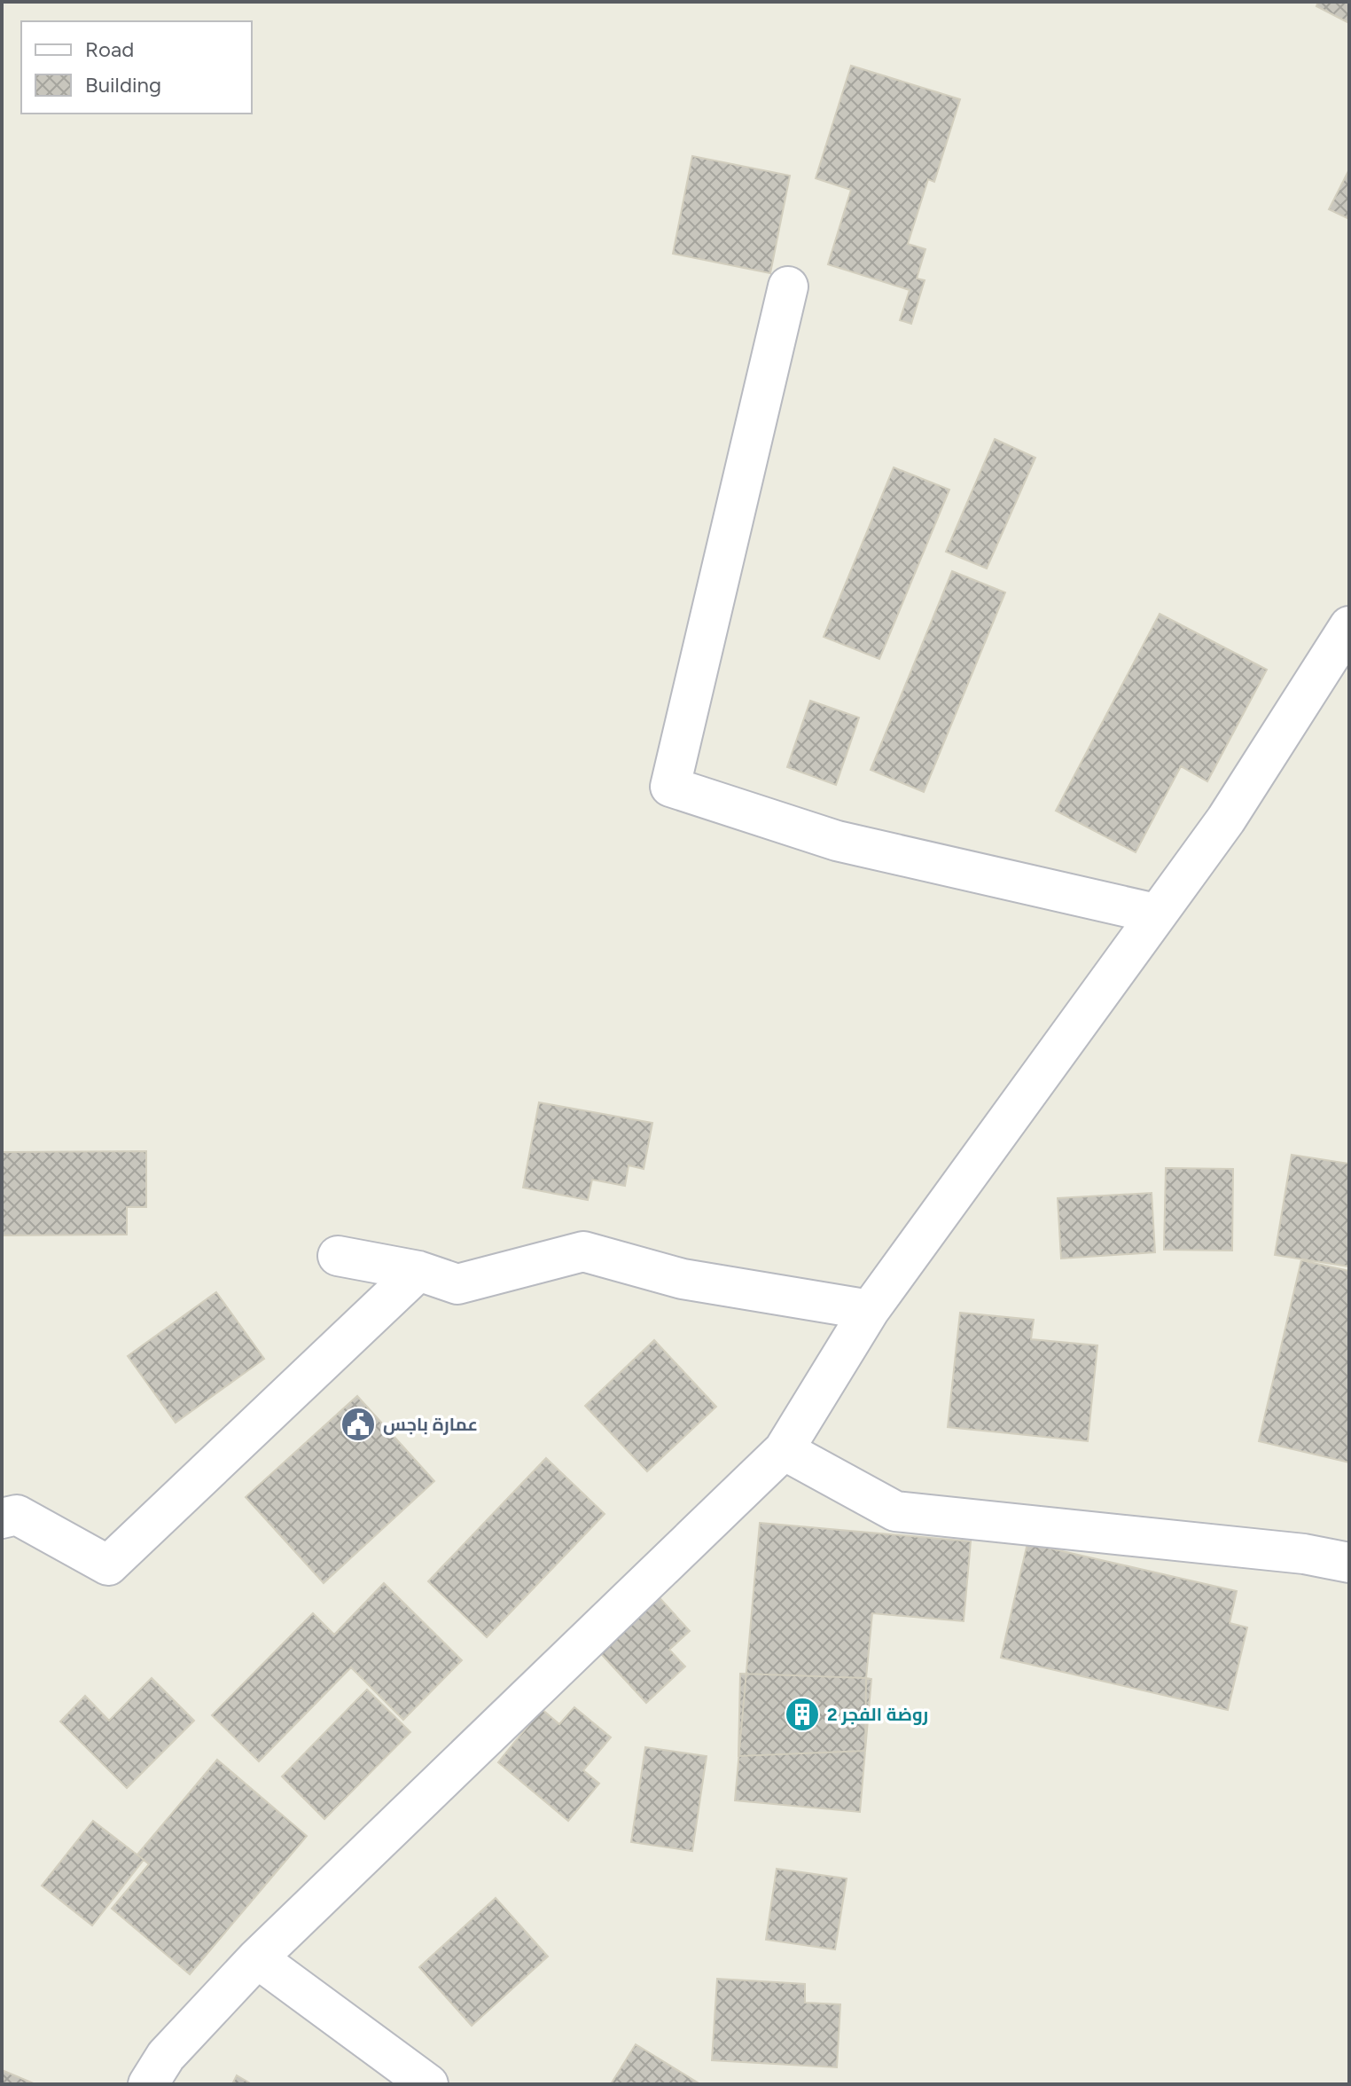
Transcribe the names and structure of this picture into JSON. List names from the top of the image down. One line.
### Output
{"places":{"public building":["عمارة باجس"],"building":["روضة الفجر 2"]},"legend":["Road","Building"]}
